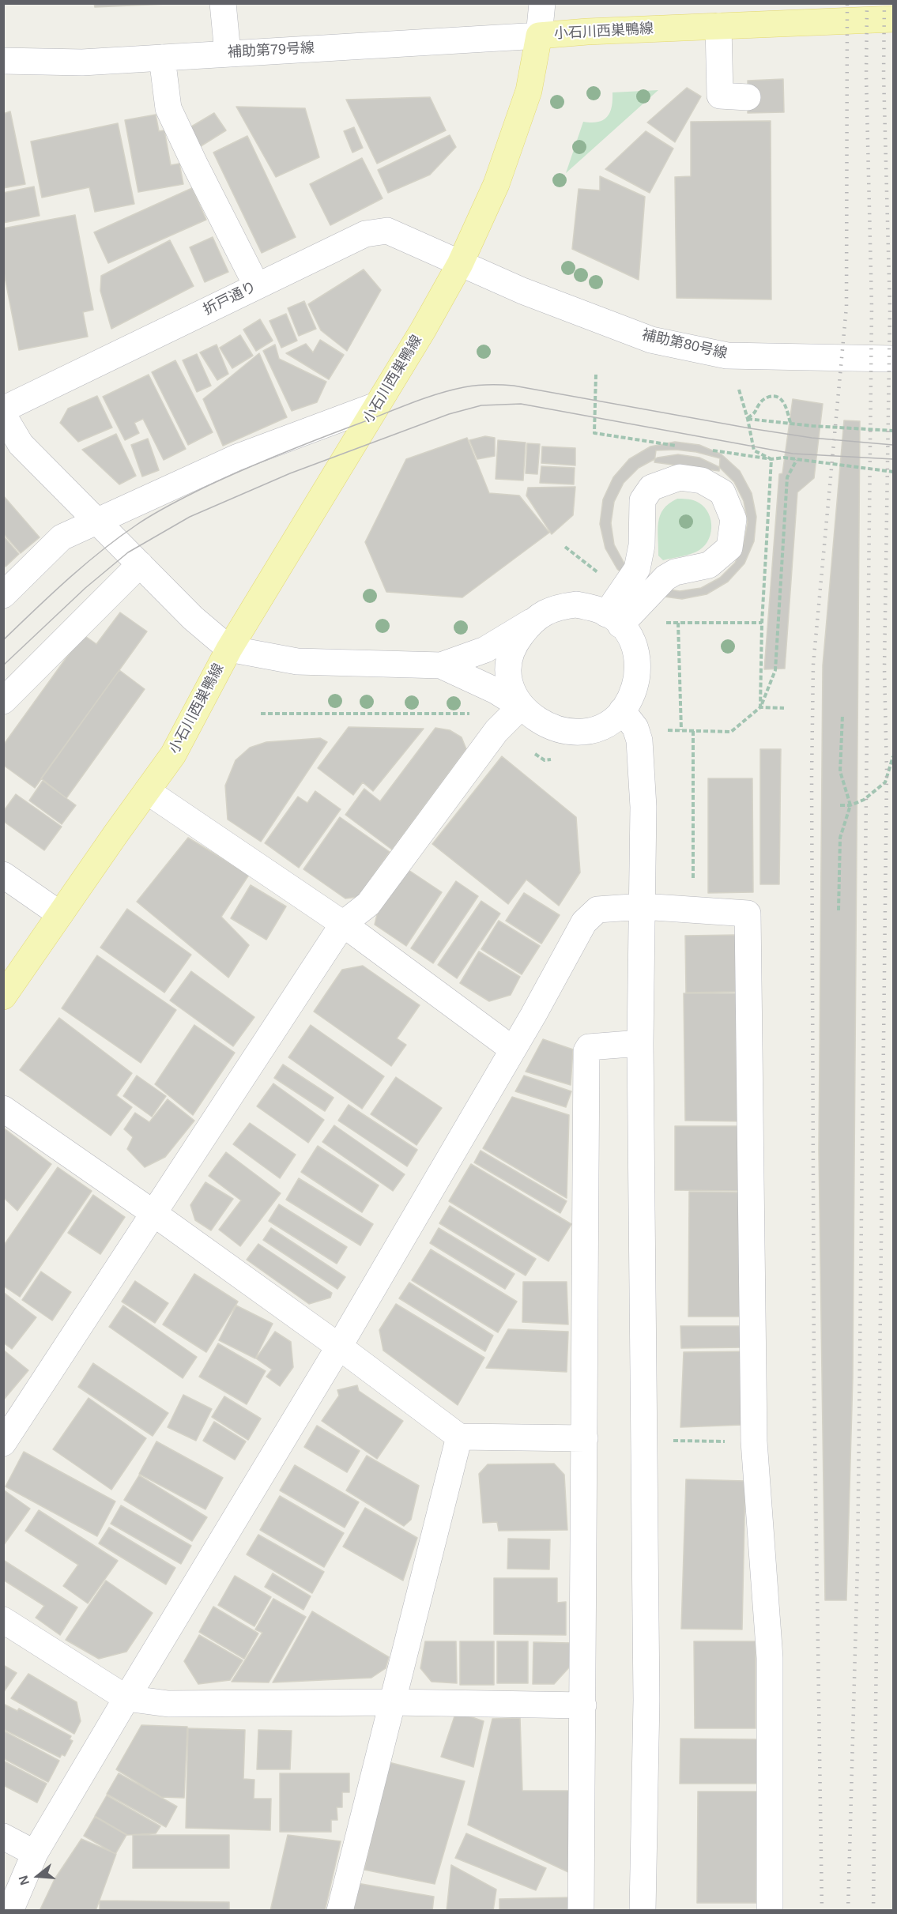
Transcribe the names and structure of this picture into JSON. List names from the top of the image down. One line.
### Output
{"streets":{"main road":["小石川西巣鴨線"],"street":["補助第79号線","折戸通り","補助第80号線"]},"crossings":[["小石川西巣鴨線","補助第79号線"],["小石川西巣鴨線","折戸通り"],["小石川西巣鴨線","補助第80号線"],["折戸通り","補助第80号線"]],"north":"left"}
